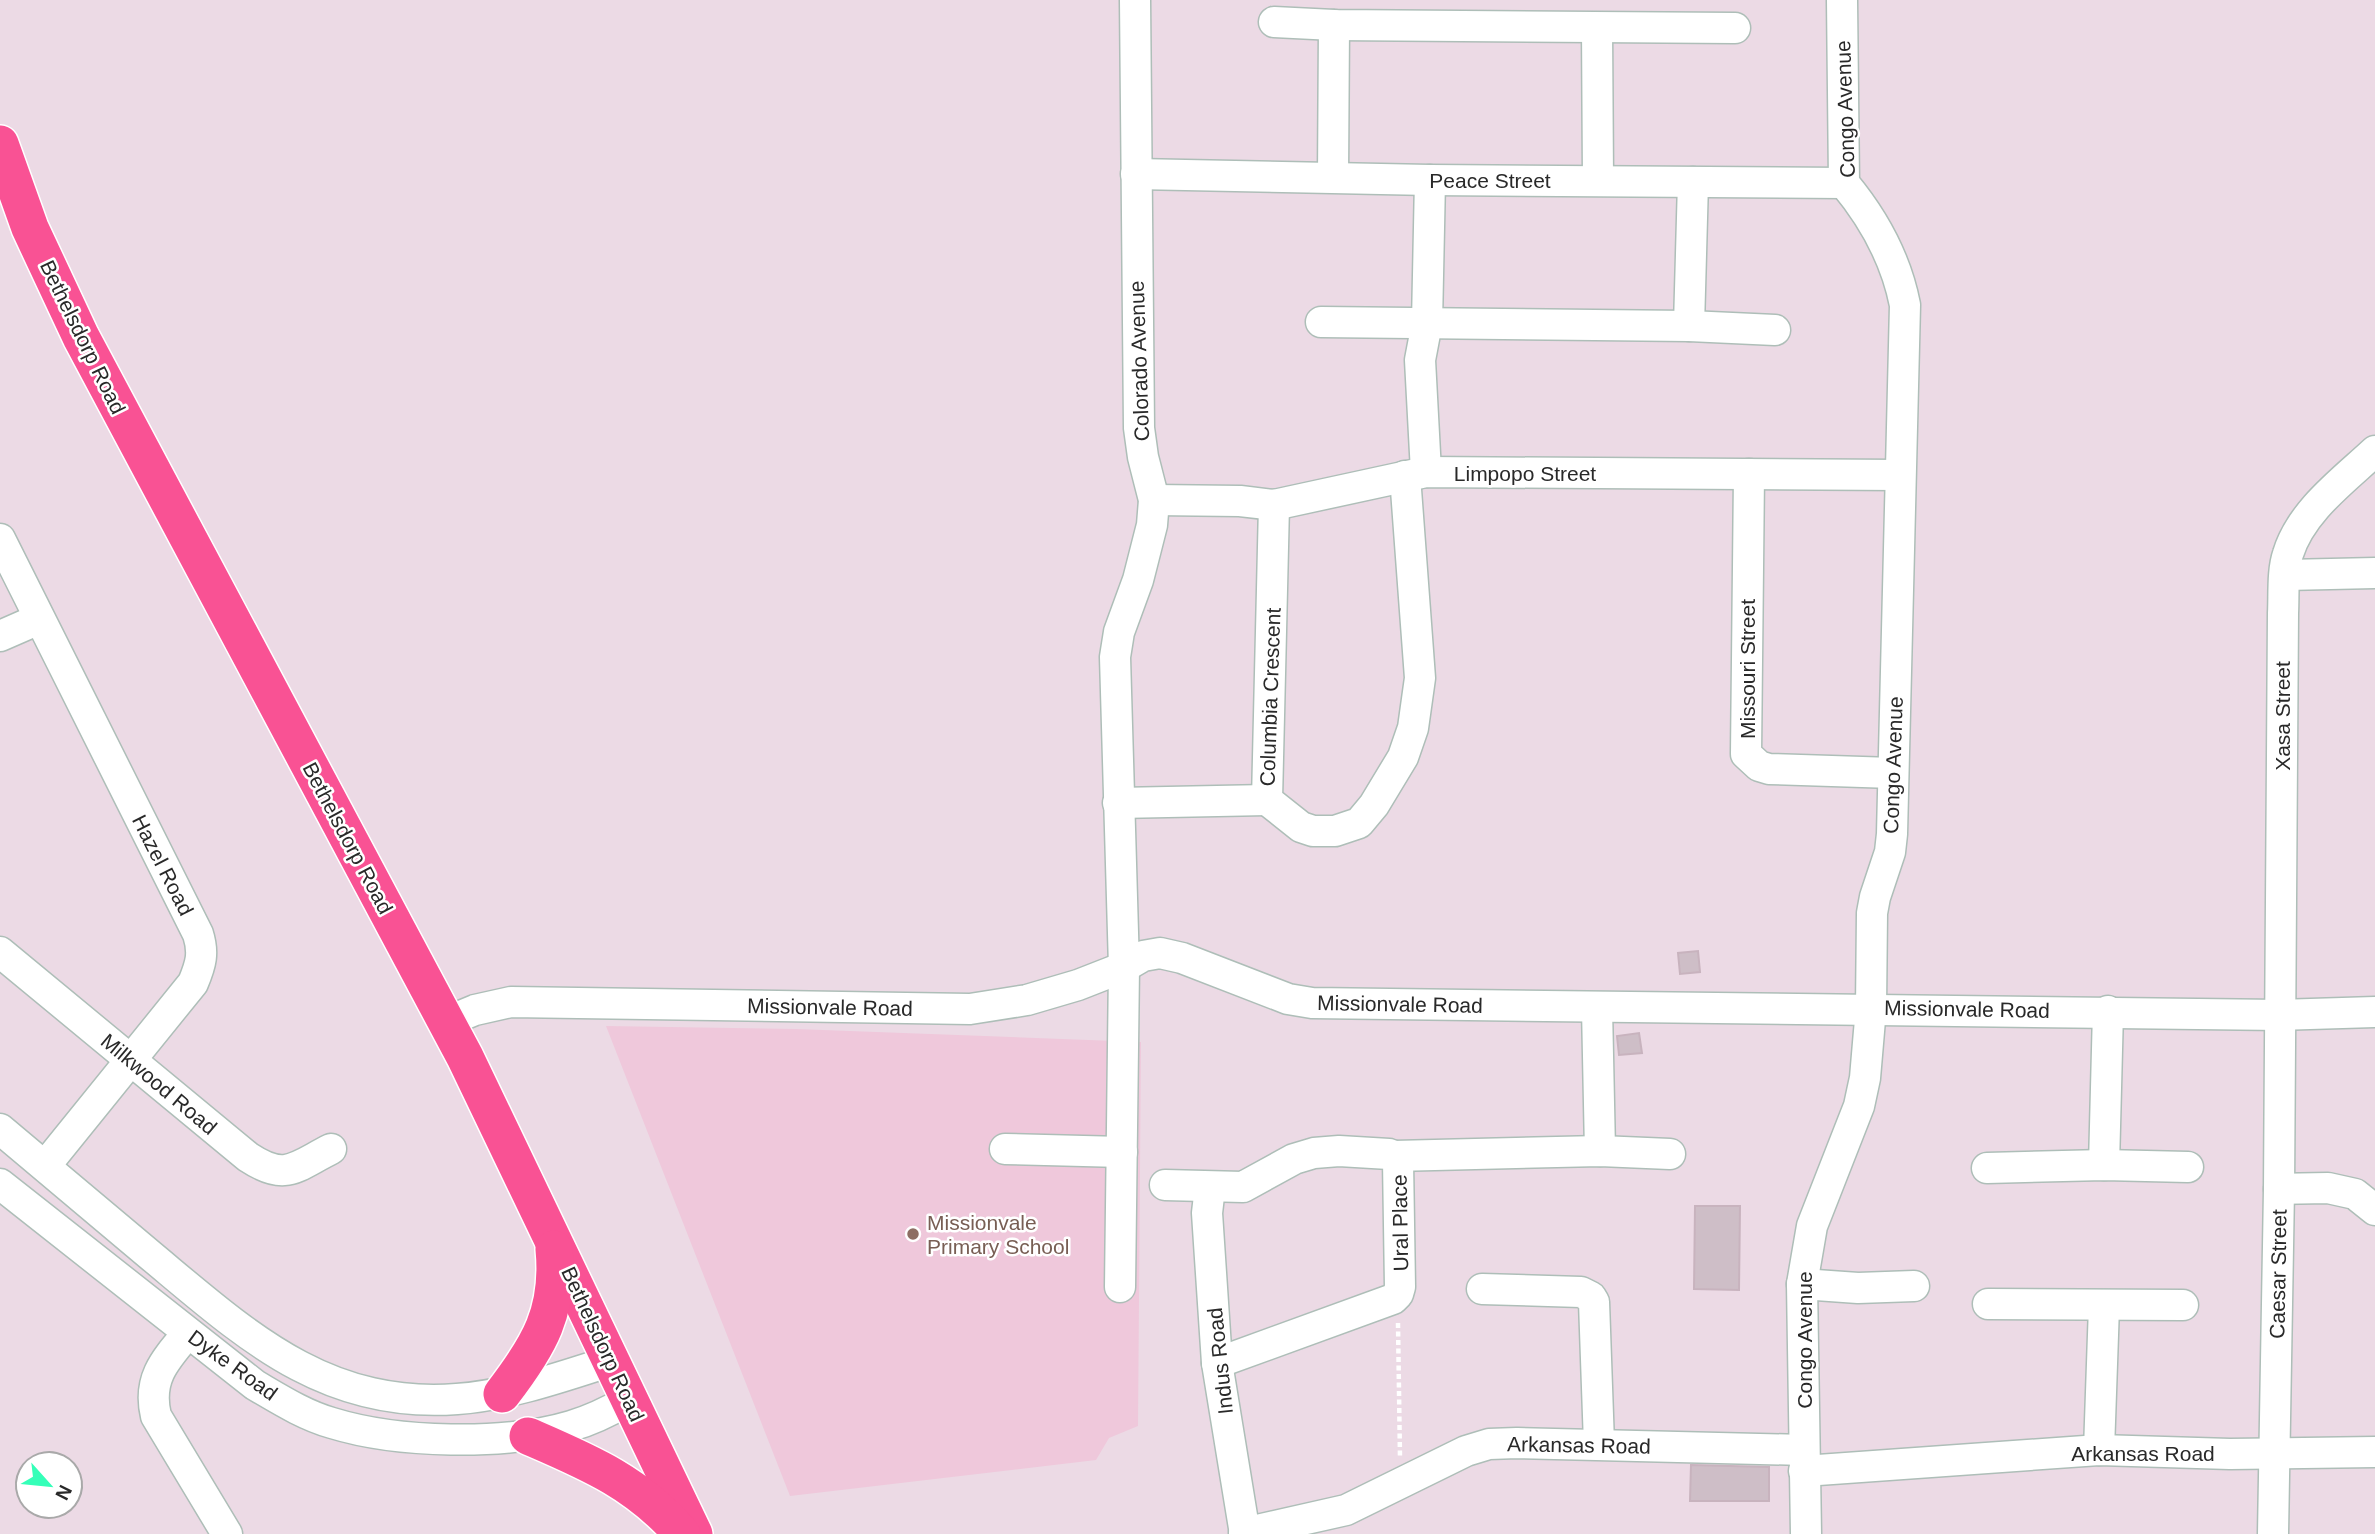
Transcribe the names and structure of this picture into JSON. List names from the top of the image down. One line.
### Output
{"streets":{"main road":["Bethelsdorp Road"],"street":["Congo Avenue","Peace Street","Colorado Avenue","Limpopo Street","Missouri Street","Columbia Crescent","Xasa Street","Hazel Road","Missionvale Road","Milkwood Road","Ural Place","Caesar Street","Indus Road","Dyke Road","Arkansas Road"]},"crossings":[["Congo Avenue","Peace Street"],["Congo Avenue","Limpopo Street"],["Congo Avenue","Missouri Street"],["Congo Avenue","Missionvale Road"],["Congo Avenue","Arkansas Road"],["Peace Street","Colorado Avenue"],["Peace Street","Columbia Crescent"],["Bethelsdorp Road","Missionvale Road"],["Bethelsdorp Road","Dyke Road"],["Colorado Avenue","Limpopo Street"],["Colorado Avenue","Missionvale Road"],["Limpopo Street","Missouri Street"],["Limpopo Street","Columbia Crescent"],["Xasa Street","Missionvale Road"],["Xasa Street","Caesar Street"],["Hazel Road","Milkwood Road"],["Hazel Road","Dyke Road"],["Missionvale Road","Caesar Street"],["Ural Place","Indus Road"],["Caesar Street","Arkansas Road"],["Indus Road","Arkansas Road"]],"places":["Missionvale Primary School"],"north":"bottom right"}
